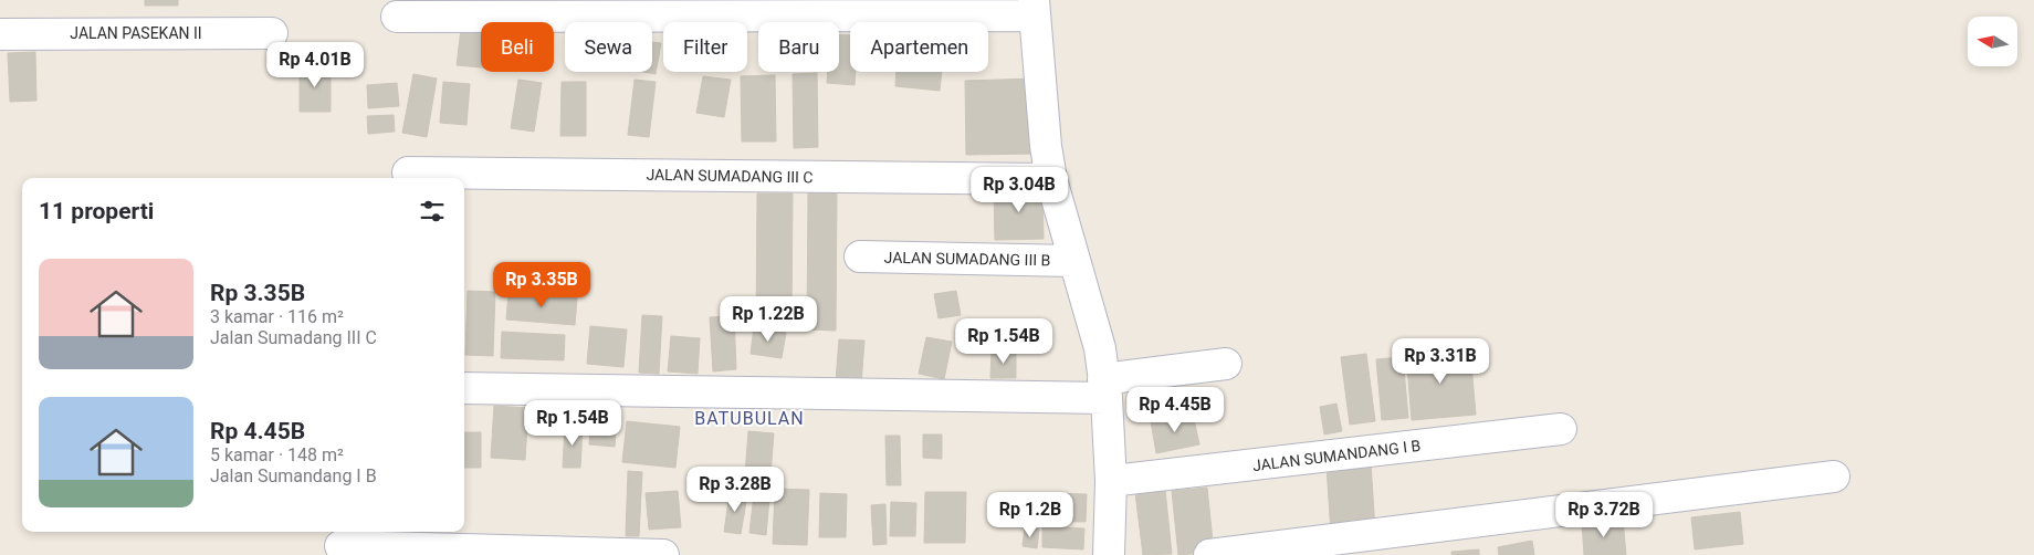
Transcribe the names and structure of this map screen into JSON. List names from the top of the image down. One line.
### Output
{"streets":{"street":["JALAN PASEKAN II","JALAN SUMADANG III C","JALAN SUMADANG III B","JALAN SUMANDANG I B"]},"districts":["BATUBULAN"],"north":"left","page":{"chip":["Beli","Sewa","Filter","Baru","Apartemen"],"price":["Rp 4.01B","Rp 3.04B","Rp 3.35B","Rp 1.22B","Rp 1.54B","Rp 3.31B","Rp 4.45B","Rp 1.54B","Rp 3.28B","Rp 1.2B","Rp 3.72B"],"heading":"11 properti","list":[{"name":"Rp 3.35B","note":"3 kamar · 116 m² · Jalan Sumadang III C"},{"name":"Rp 4.45B","note":"5 kamar · 148 m² · Jalan Sumandang I B"}]}}
